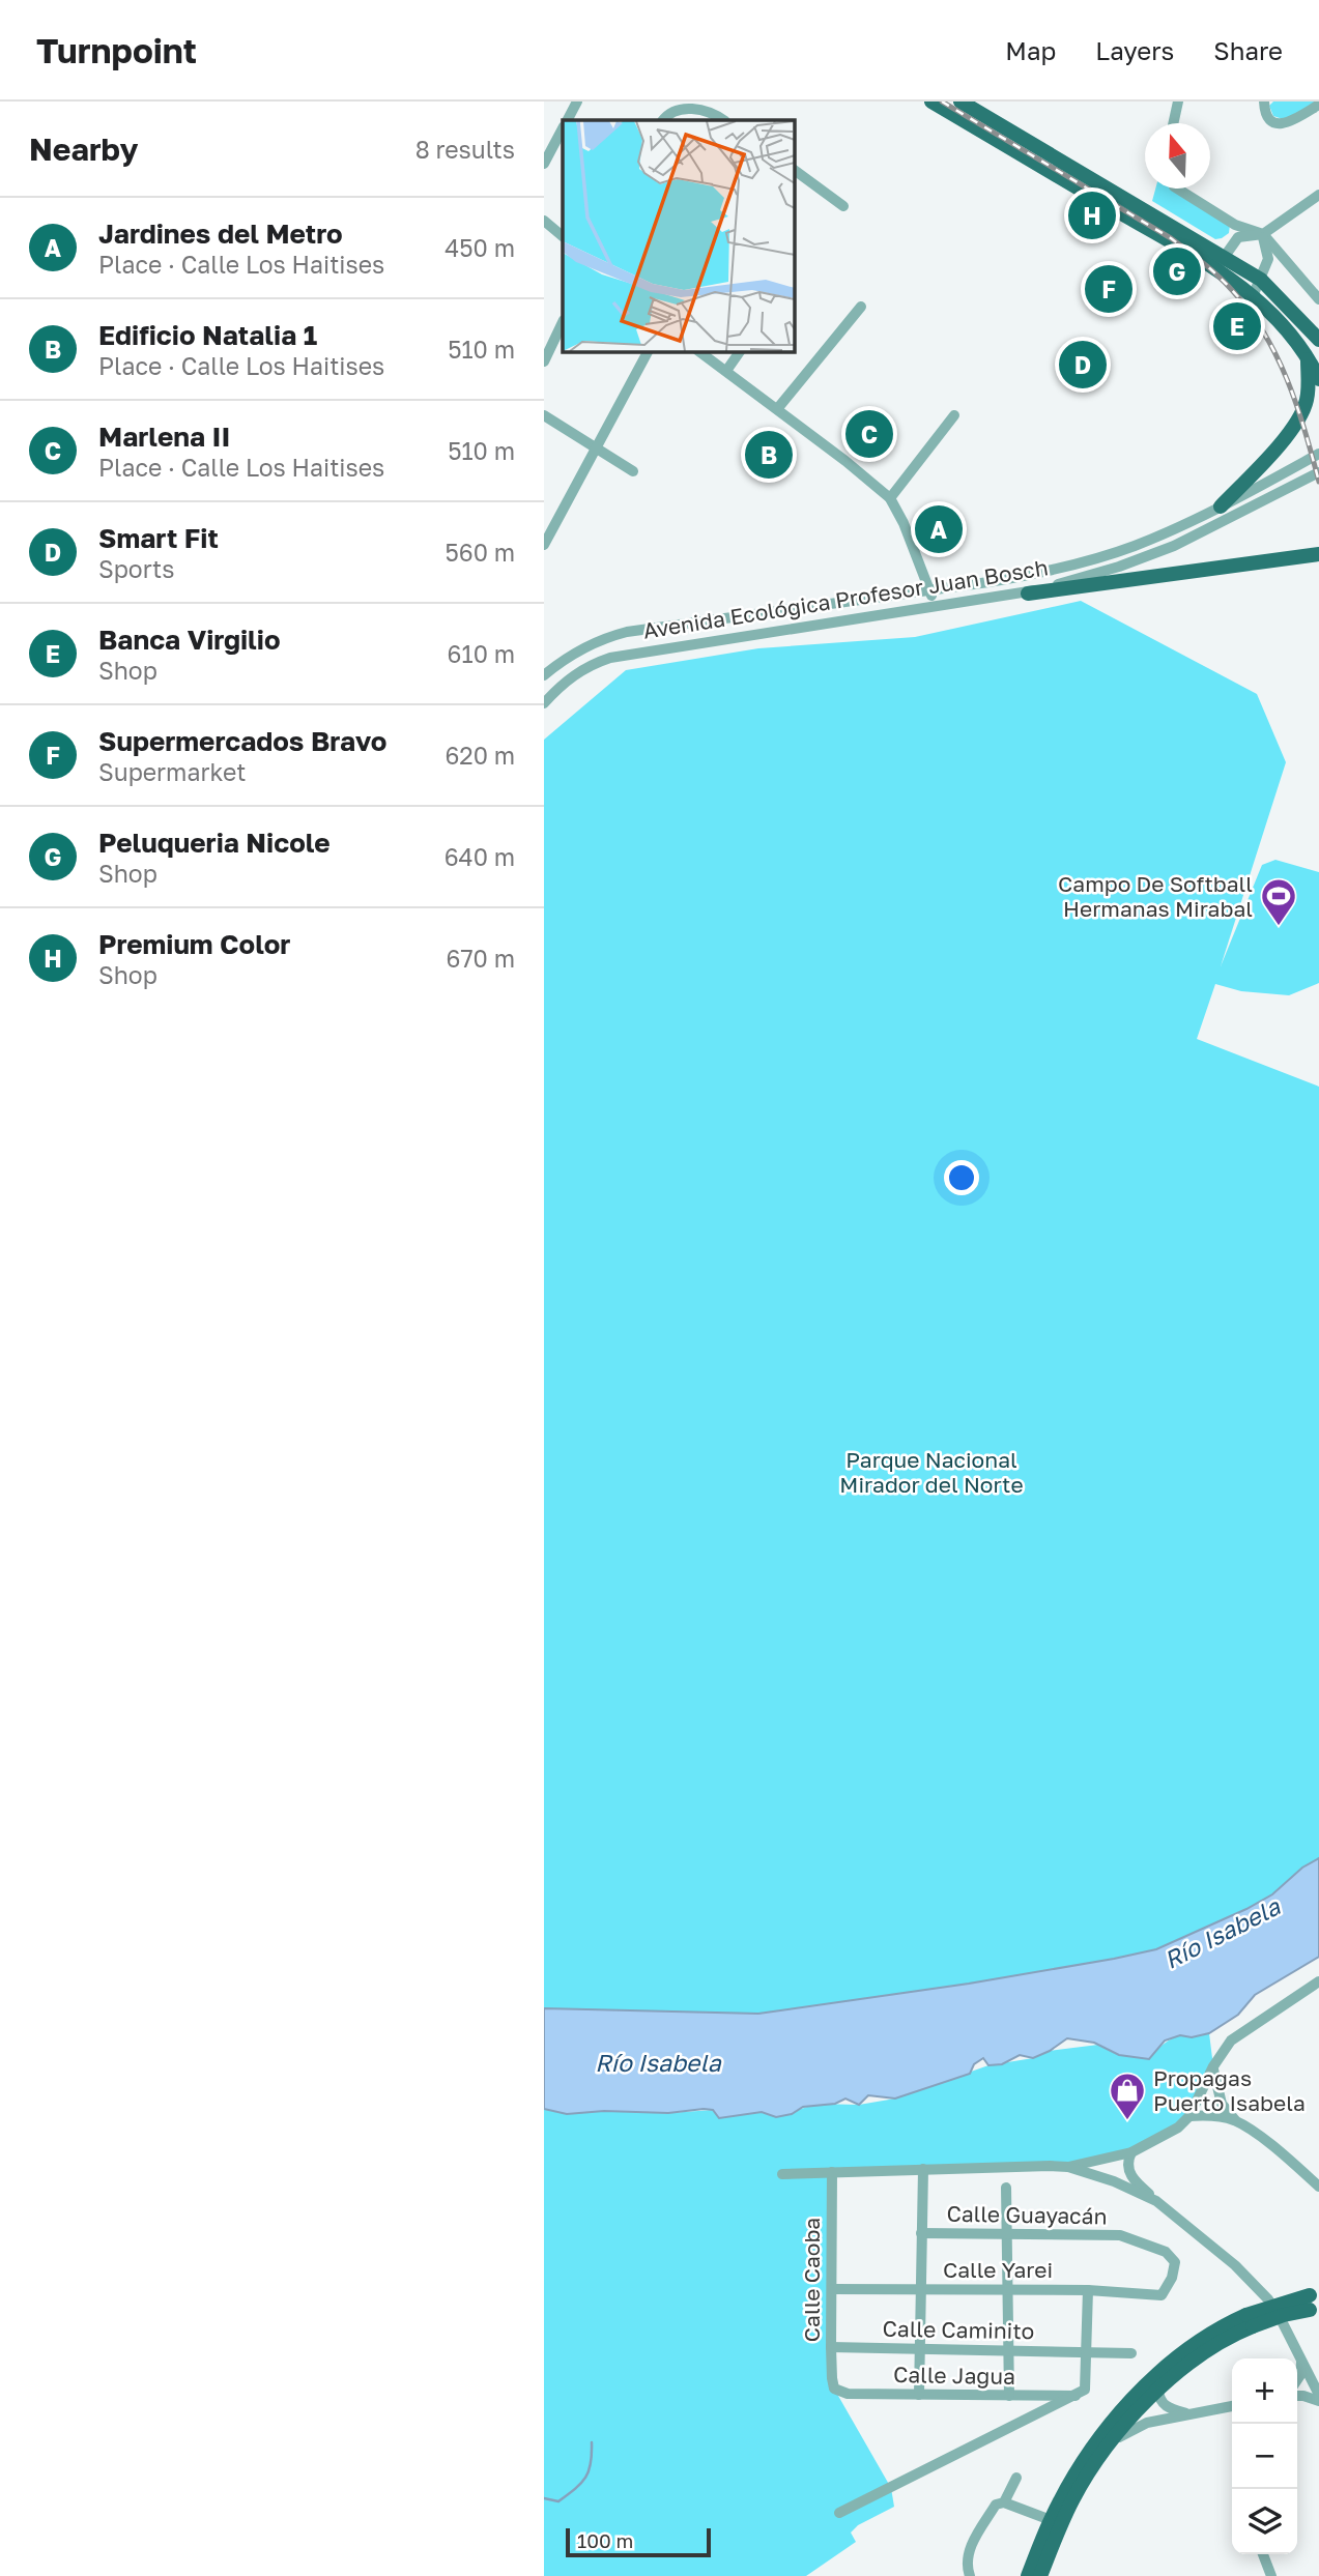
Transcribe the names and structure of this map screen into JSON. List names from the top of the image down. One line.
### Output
{"streets":{"street":["Avenida Ecológica Profesor Juan Bosch","Calle Guayacán","Calle Yarei","Calle Caoba","Calle Caminito","Calle Jagua"]},"crossings":[["Calle Guayacán","Calle Yarei"],["Calle Yarei","Calle Caoba"],["Calle Caoba","Calle Caminito"],["Calle Caoba","Calle Jagua"]],"water":["Río Isabela"],"parks":["Parque Nacional Mirador del Norte"],"places":{"sports":["Campo De Softball Hermanas Mirabal"],"shop":["Propagas Puerto Isabela"]},"scale_bar":"100 m","north":"top","page":{"header":"Turnpoint","nav":["Map","Layers","Share"],"heading":["Nearby","8 results"],"pins":["H","G","F","E","D","C","B","A"],"list":[{"mark":"A","name":"Jardines del Metro","note":"Place · Calle Los Haitises","value":"450 m"},{"mark":"B","name":"Edificio Natalia 1","note":"Place · Calle Los Haitises","value":"510 m"},{"mark":"C","name":"Marlena II","note":"Place · Calle Los Haitises","value":"510 m"},{"mark":"D","name":"Smart Fit","note":"Sports","value":"560 m"},{"mark":"E","name":"Banca Virgilio","note":"Shop","value":"610 m"},{"mark":"F","name":"Supermercados Bravo","note":"Supermarket","value":"620 m"},{"mark":"G","name":"Peluqueria Nicole","note":"Shop","value":"640 m"},{"mark":"H","name":"Premium Color","note":"Shop","value":"670 m"}],"map_buttons":["+","−"],"scale":"100 m"}}
